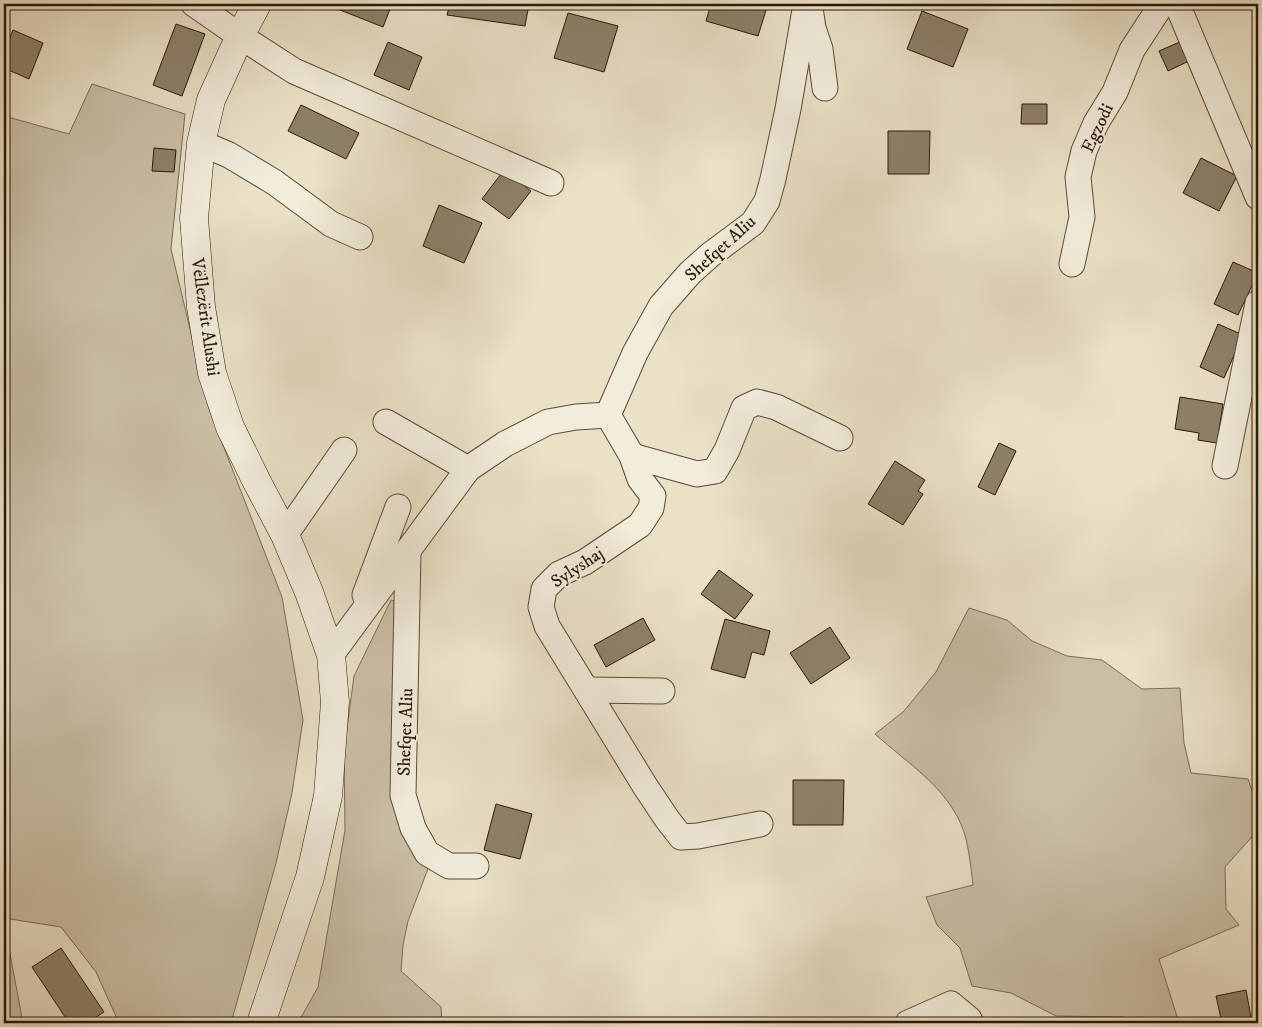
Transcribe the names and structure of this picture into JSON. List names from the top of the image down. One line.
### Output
{"streets":{"main road":["Vëllezërit Alushi"],"street":["Egzodi","Shefqet Aliu","Sylyshaj"]},"crossings":[["Shefqet Aliu","Sylyshaj"]]}
